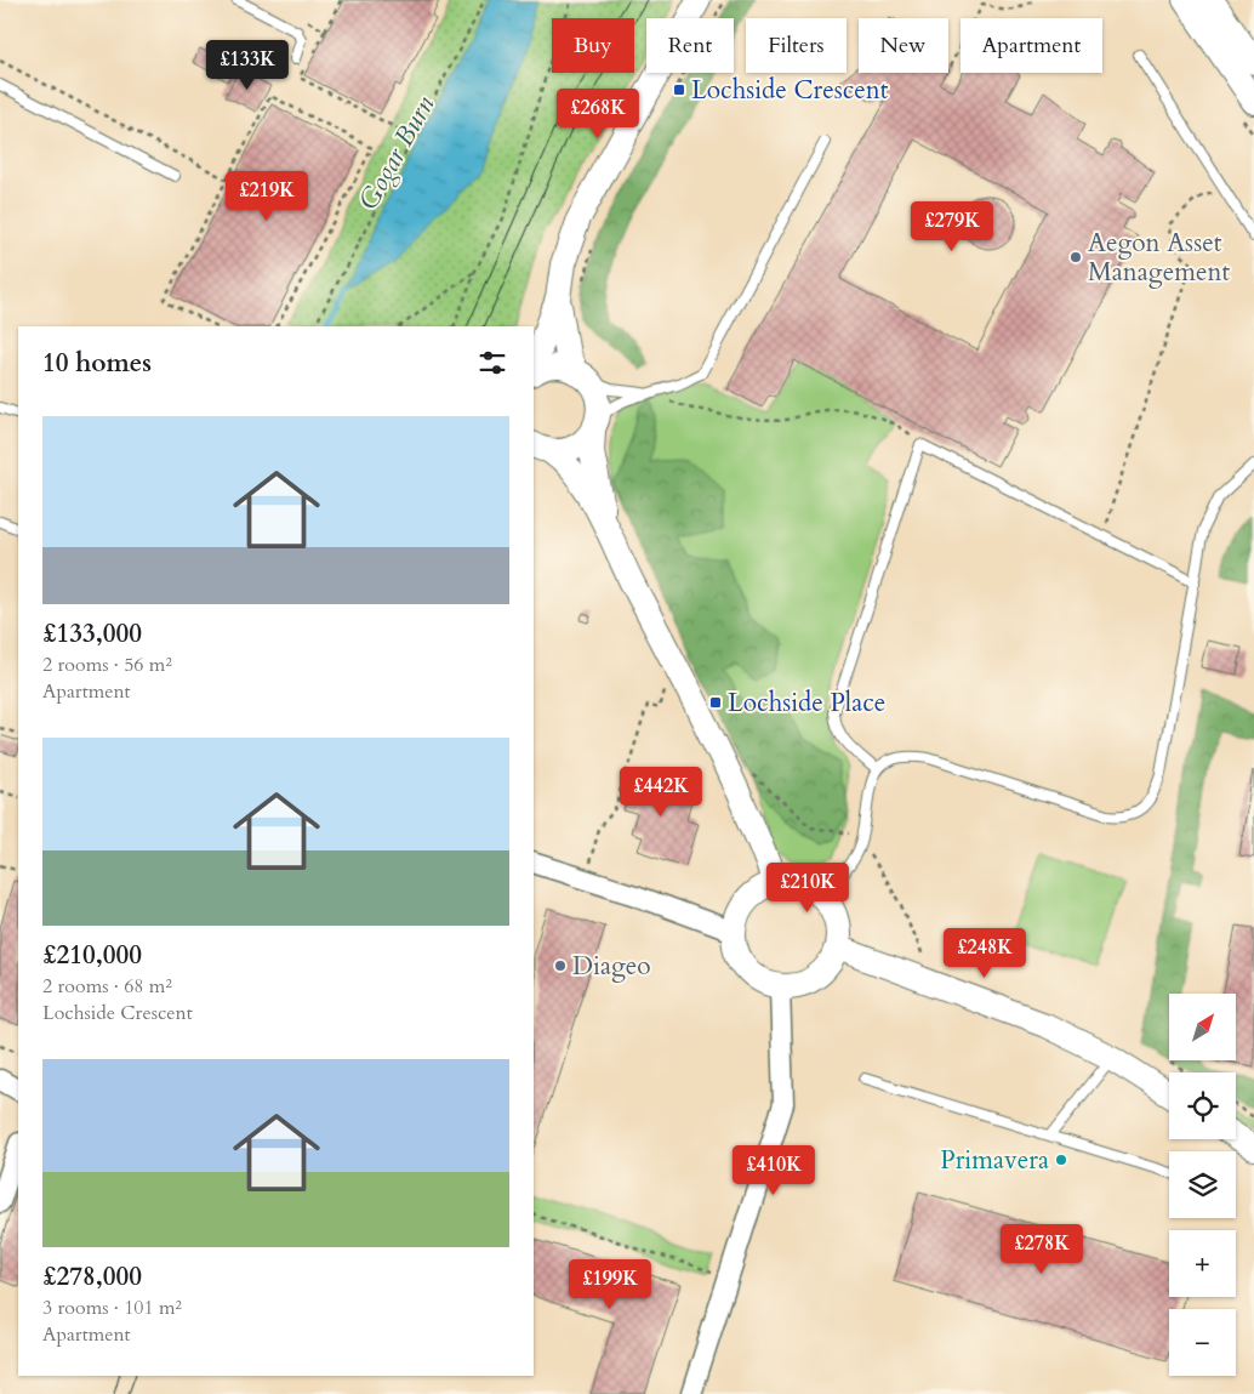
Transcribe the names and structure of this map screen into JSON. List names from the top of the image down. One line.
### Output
{"water":["Gogar Burn"],"places":{"transit":["Lochside Crescent","Lochside Place"],"other":["Aegon Asset Management","Diageo","Primavera"]},"north":"top right","page":{"chip":["Buy","Rent","Filters","New","Apartment"],"price":["£133K","£268K","£219K","£279K","£442K","£210K","£248K","£410K","£278K","£199K"],"heading":"10 homes","list":[{"name":"£133,000","note":"2 rooms · 56 m² · Apartment"},{"name":"£210,000","note":"2 rooms · 68 m² · Lochside Crescent"},{"name":"£278,000","note":"3 rooms · 101 m² · Apartment"}],"map_buttons":["+","−"]}}
